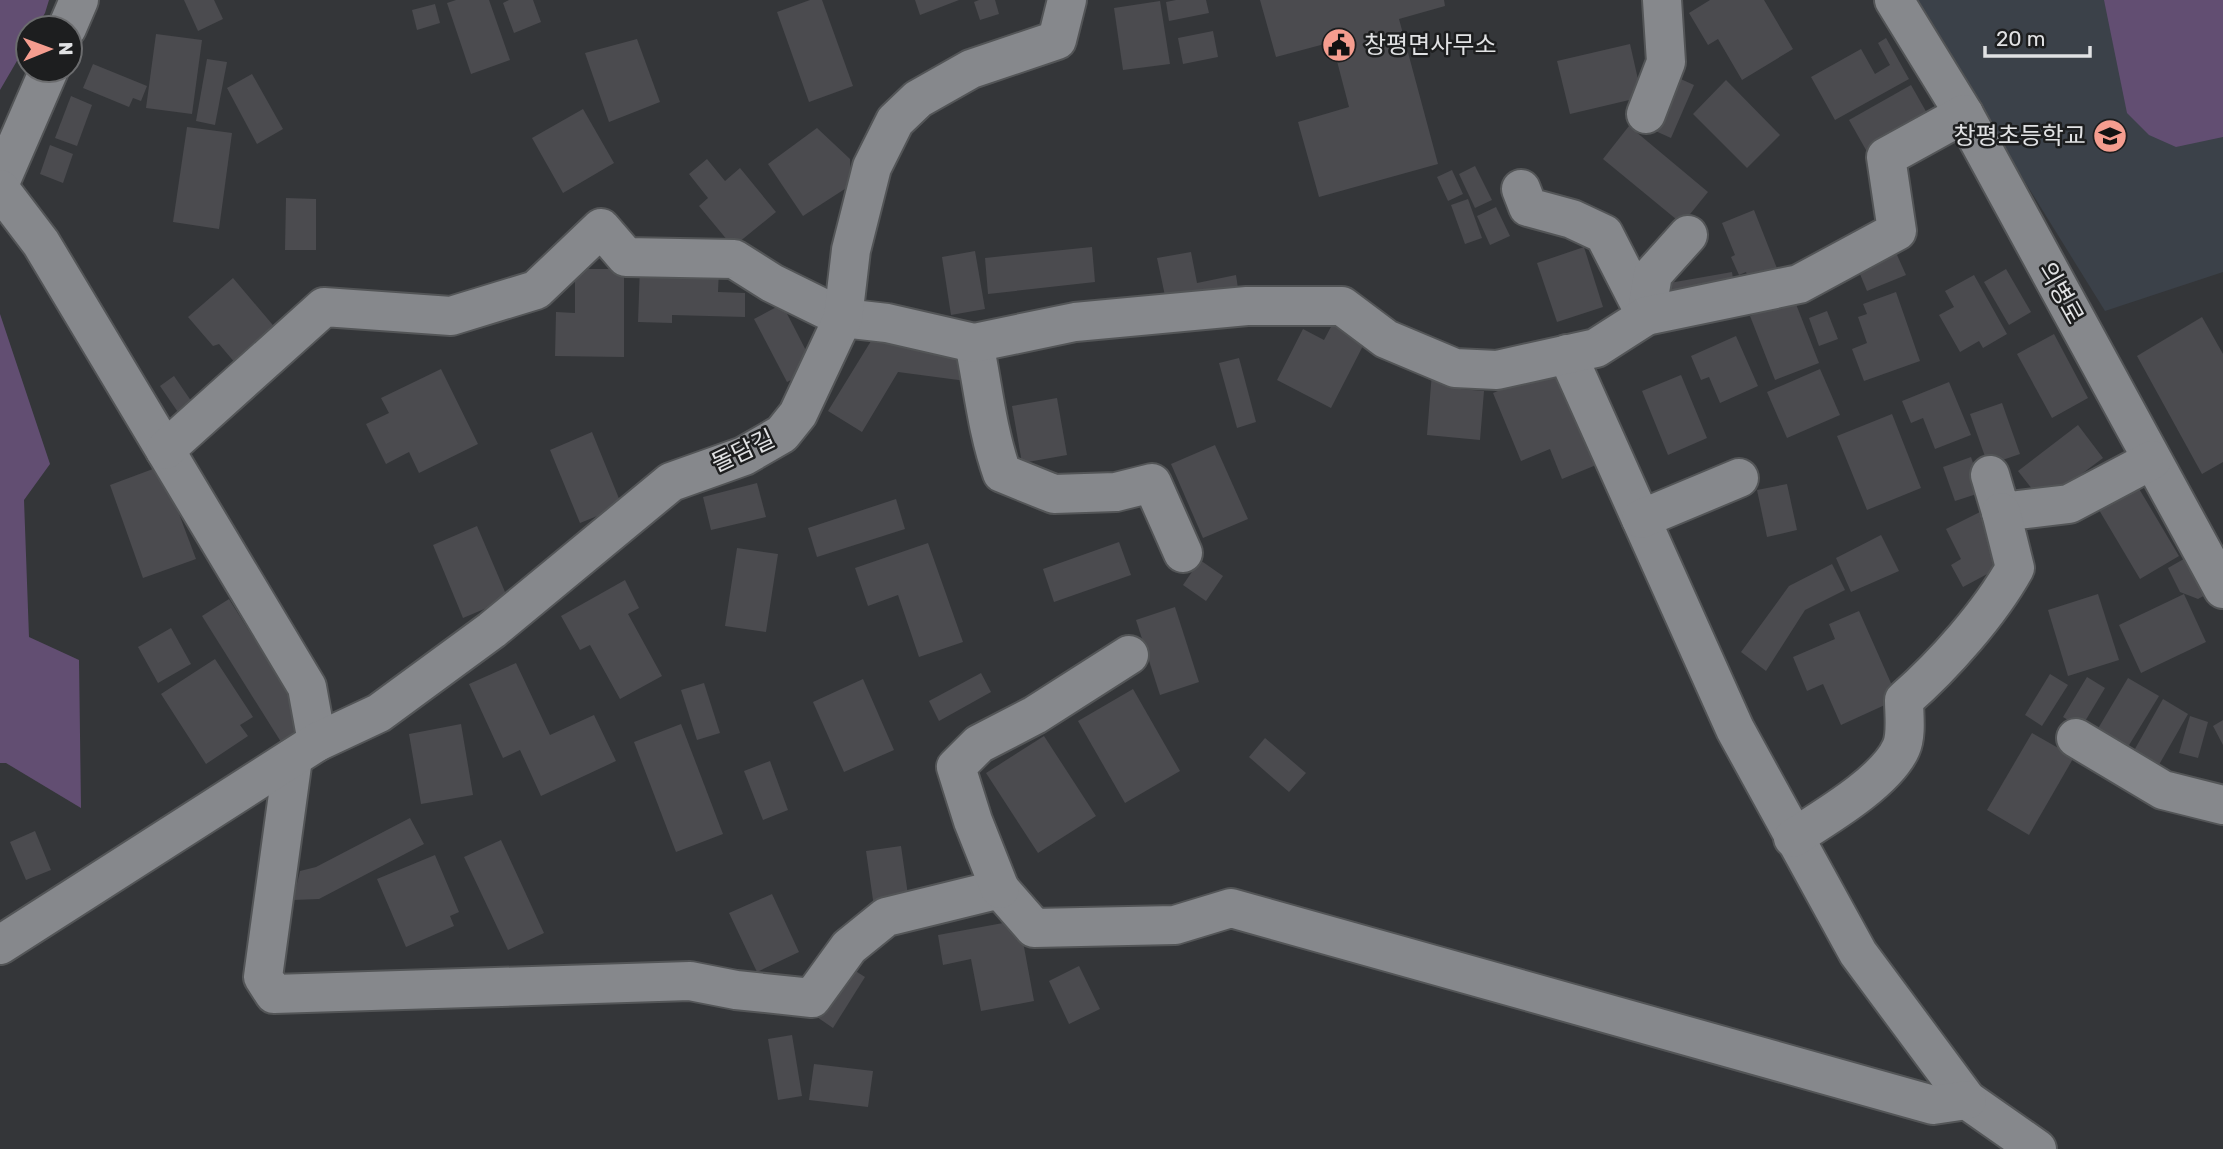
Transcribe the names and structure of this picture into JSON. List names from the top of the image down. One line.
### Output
{"streets":{"street":["의병로","돌담길"]},"places":{"public building":["창평면사무소"],"school or university":["창평초등학교"]},"scale_bar":"20 m","north":"right"}
